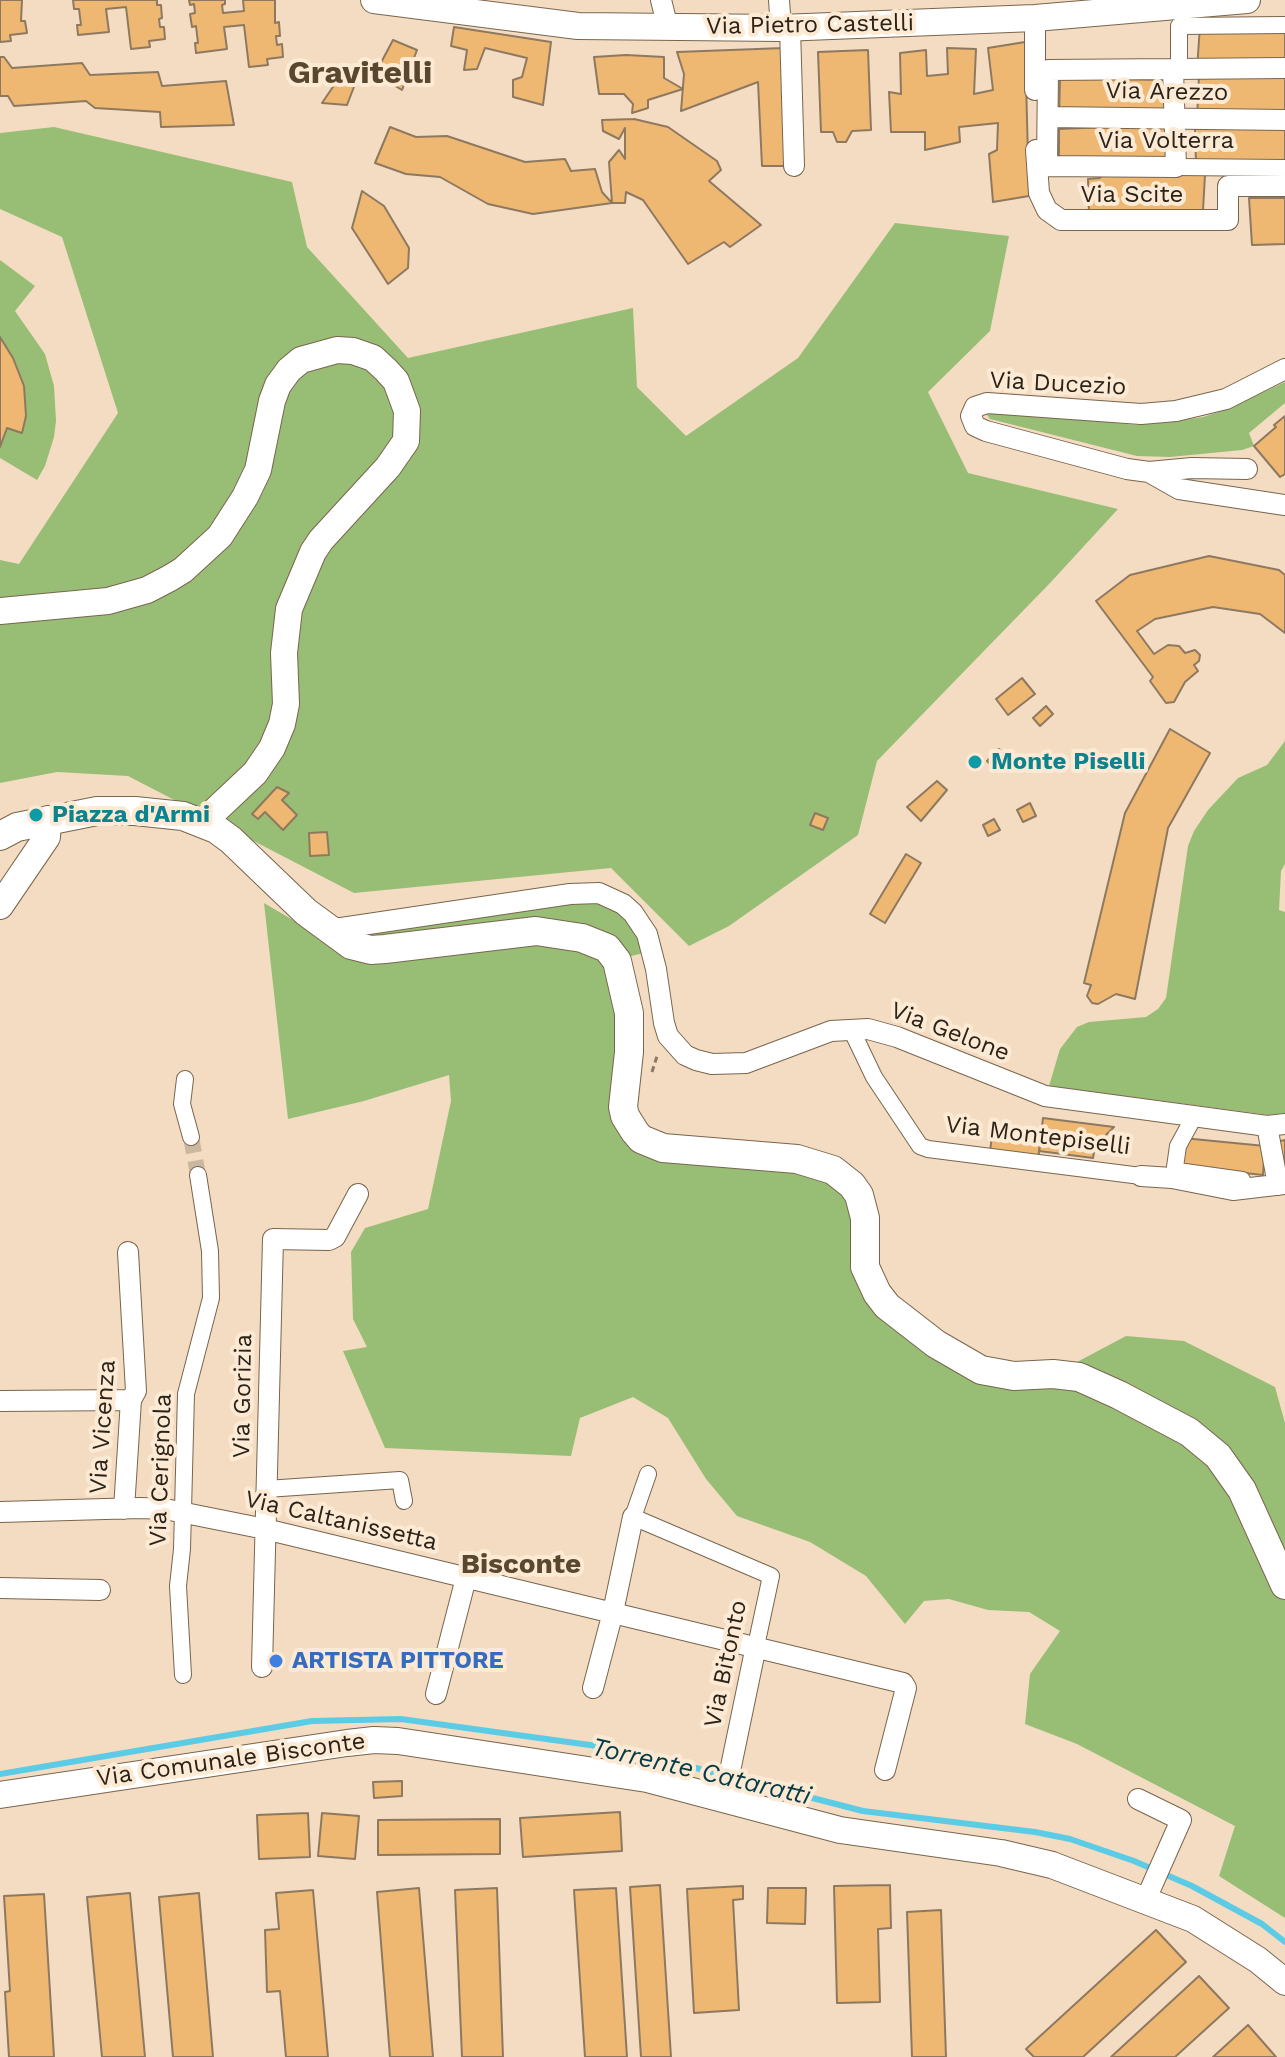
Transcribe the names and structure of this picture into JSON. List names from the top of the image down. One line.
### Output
{"streets":{"street":["Via Pietro Castelli","Via Arezzo","Via Volterra","Via Scite","Via Ducezio","Via Gelone","Via Montepiselli","Via Gorizia","Via Vicenza","Via Cerignola","Via Caltanissetta","Via Bitonto","Via Comunale Bisconte"]},"crossings":[["Via Pietro Castelli","Via Scite"],["Via Arezzo","Via Volterra"],["Via Gelone","Via Montepiselli"],["Via Gorizia","Via Caltanissetta"],["Via Vicenza","Via Caltanissetta"],["Via Cerignola","Via Caltanissetta"],["Via Caltanissetta","Via Bitonto"],["Via Bitonto","Via Comunale Bisconte"]],"districts":["Gravitelli","Bisconte"],"water":["Torrente Cataratti"],"places":["Monte Piselli","Piazza d'Armi","ARTISTA PITTORE"]}
